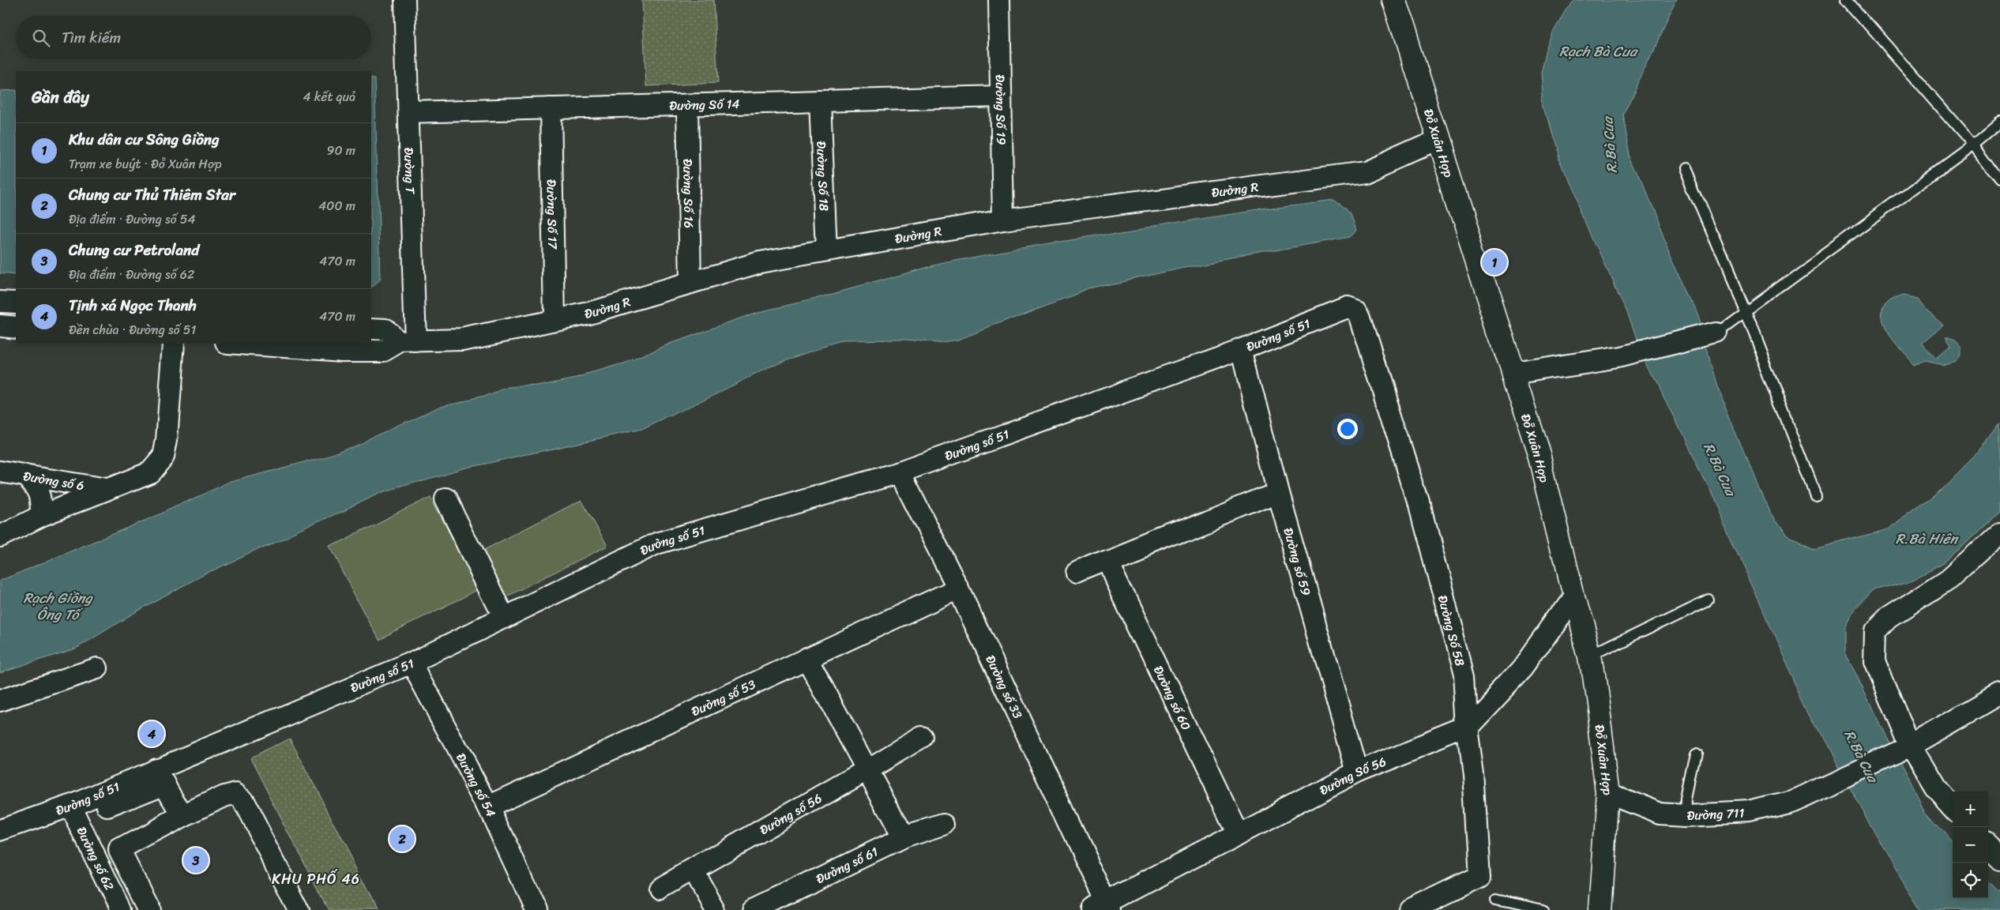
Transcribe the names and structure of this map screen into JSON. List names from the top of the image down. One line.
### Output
{"streets":{"main road":["Đỗ Xuân Hợp"],"street":["Đường Số 14","Đường Số 19","Đường T","Đường Số 18","Đường R","Đường Số 16","Đường Số 17","Đường số 51","Đường số 6","Đường số 59","Đường Số 58","Đường số 33","Đường số 53","Đường số 60","Đường Số 56","Đường số 54","Đường số 56","Đường 711","Đường số 62","Đường số 61"]},"crossings":[["Đường Số 14","Đường Số 19"],["Đường Số 14","Đường T"],["Đường Số 14","Đường Số 18"],["Đường Số 14","Đường Số 16"],["Đường Số 14","Đường Số 17"],["Đường Số 19","Đường R"],["Đỗ Xuân Hợp","Đường R"],["Đỗ Xuân Hợp","Đường Số 56"],["Đỗ Xuân Hợp","Đường 711"],["Đường T","Đường R"],["Đường Số 18","Đường R"],["Đường R","Đường Số 16"],["Đường R","Đường Số 17"],["Đường số 51","Đường số 59"],["Đường số 51","Đường Số 58"],["Đường số 51","Đường số 33"],["Đường số 51","Đường số 54"],["Đường số 51","Đường số 62"],["Đường số 59","Đường Số 56"],["Đường Số 58","Đường Số 56"],["Đường số 33","Đường số 53"],["Đường số 33","Đường Số 56"],["Đường số 53","Đường số 54"],["Đường số 60","Đường Số 56"]],"districts":["KHU PHỐ 46"],"water":["Rạch Bà Cua","R.Bà Cua","R.Bà Hiên","Rạch Giồng Ông Tố"],"page":{"search":"Tìm kiếm","heading":["Gần đây","4 kết quả"],"list":[{"mark":"1","name":"Khu dân cư Sông Giồng","note":"Trạm xe buýt · Đỗ Xuân Hợp","value":"90 m"},{"mark":"2","name":"Chung cư Thủ Thiêm Star","note":"Địa điểm · Đường số 54","value":"400 m"},{"mark":"3","name":"Chung cư Petroland","note":"Địa điểm · Đường số 62","value":"470 m"},{"mark":"4","name":"Tịnh xá Ngọc Thanh","note":"Đền chùa · Đường số 51","value":"470 m"}],"pins":["1","4","2","3"],"map_buttons":["+","−"]}}
